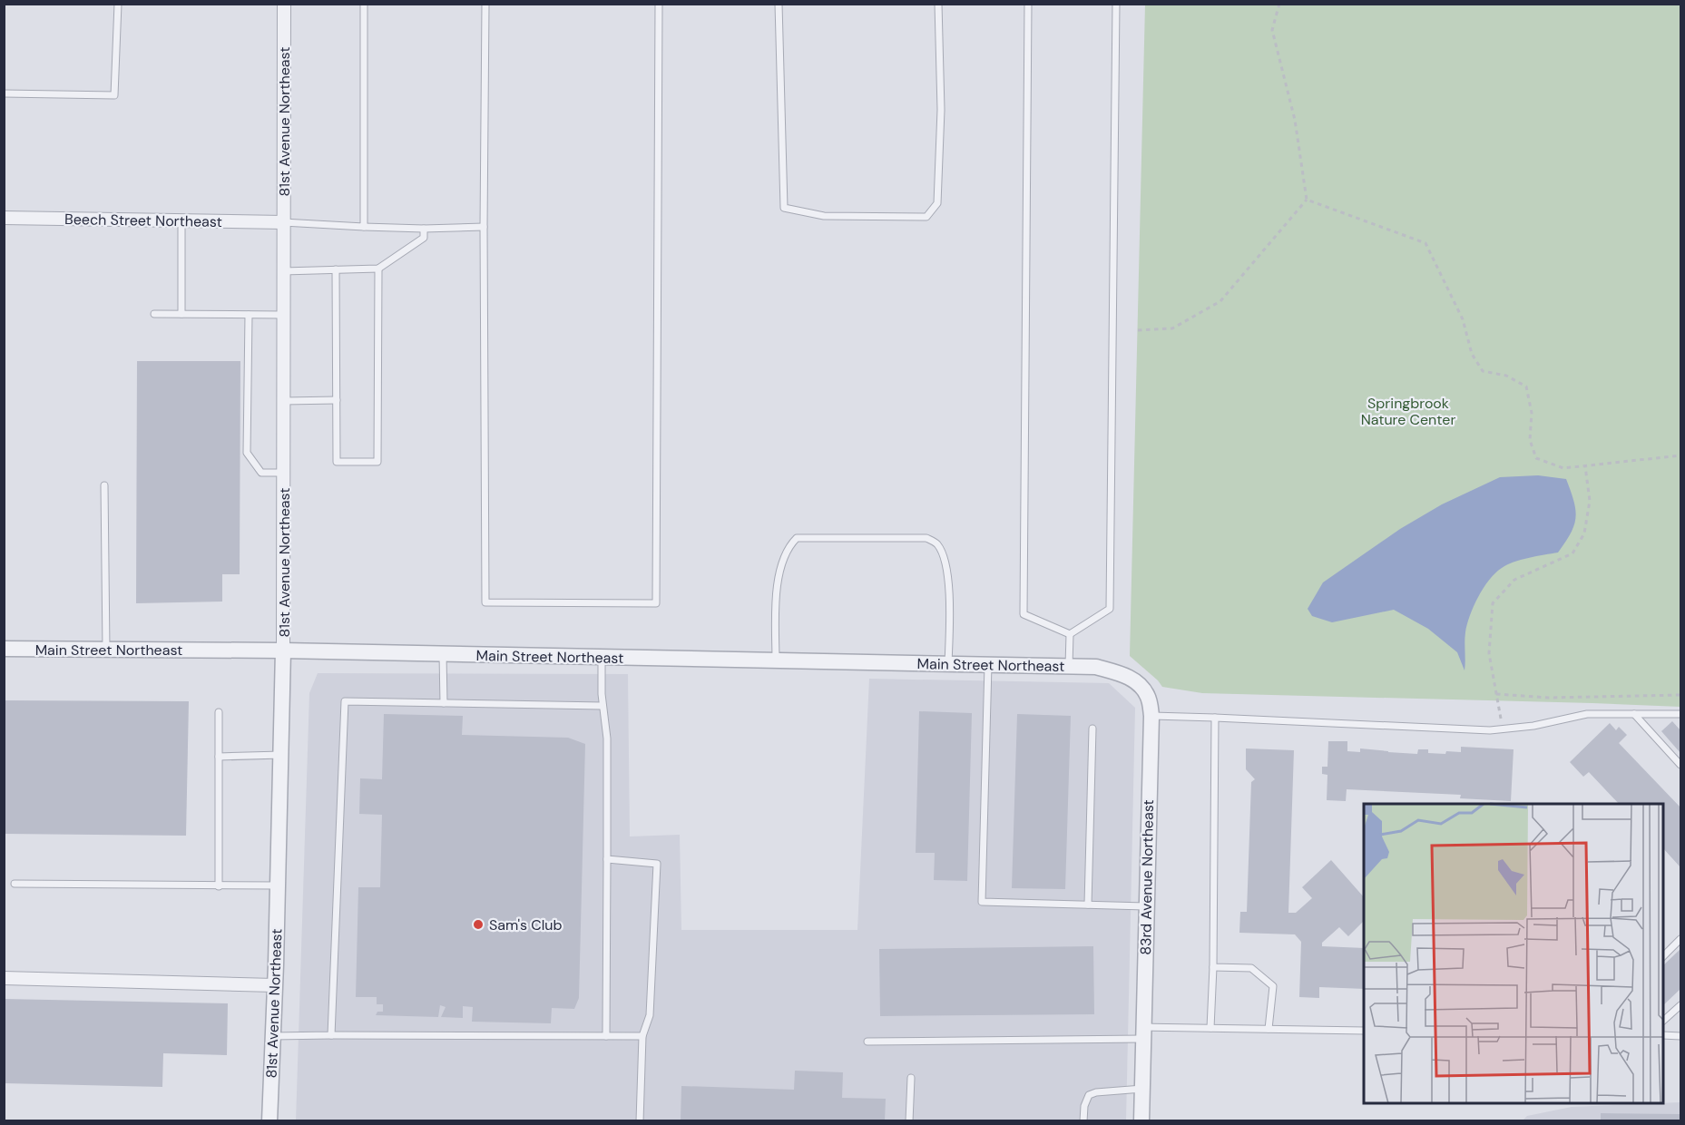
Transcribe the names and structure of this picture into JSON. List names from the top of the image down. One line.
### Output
{"streets":{"street":["81st Avenue Northeast","Beech Street Northeast","Main Street Northeast","83rd Avenue Northeast"]},"crossings":[["81st Avenue Northeast","Beech Street Northeast"],["81st Avenue Northeast","Main Street Northeast"],["Main Street Northeast","83rd Avenue Northeast"]],"parks":["Springbrook Nature Center"],"places":["Sam's Club"]}
